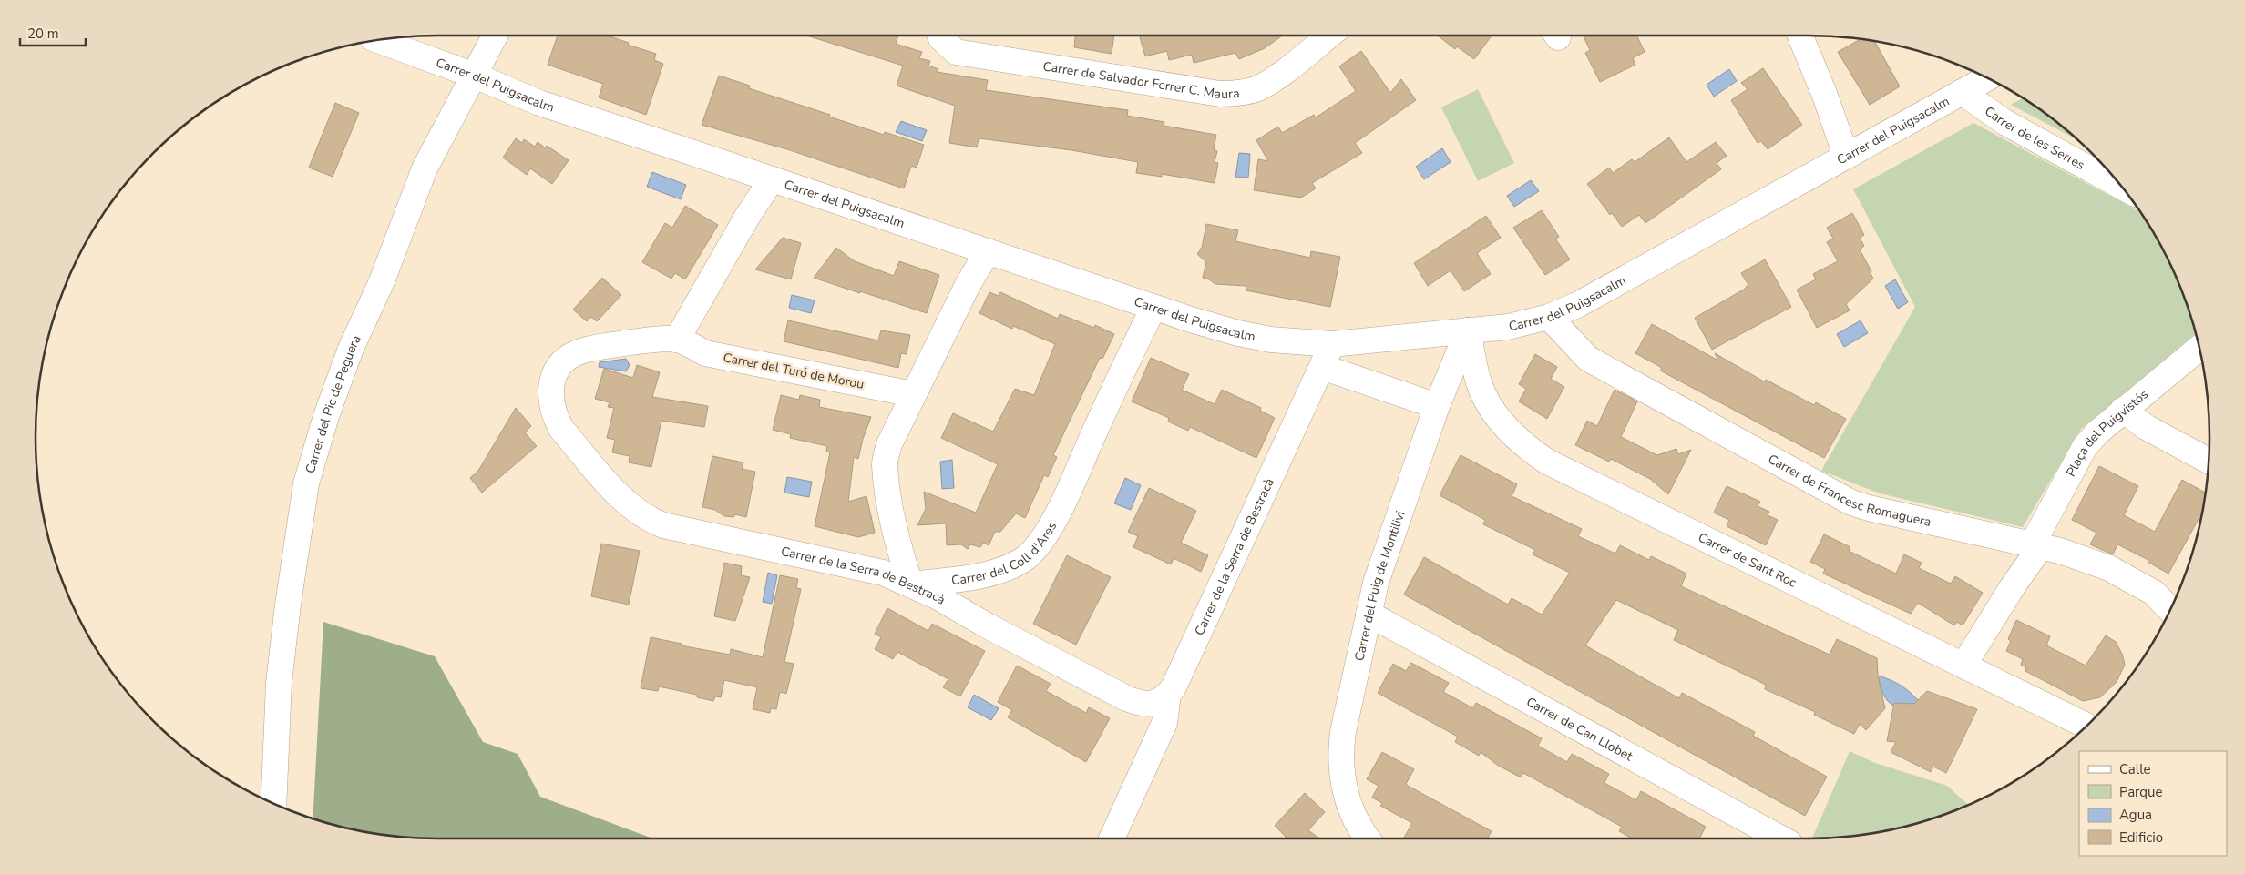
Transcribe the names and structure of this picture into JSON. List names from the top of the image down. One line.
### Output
{"streets":{"street":["Carrer de Salvador Ferrer C. Maura","Carrer del Puigsacalm","Carrer de les Serres","Carrer del Turó de Morou","Carrer del Pic de Peguera","Plaça del Puigvistós","Carrer de Francesc Romaguera","Carrer del Coll d'Ares","Carrer de la Serra de Bestracà","Carrer de Sant Roc","Carrer del Puig de Montilivi","Carrer de Can Llobet"]},"crossings":[["Carrer del Puigsacalm","Carrer de les Serres"],["Carrer del Puigsacalm","Carrer del Pic de Peguera"],["Carrer del Puigsacalm","Carrer de Francesc Romaguera"],["Carrer del Puigsacalm","Carrer del Coll d'Ares"],["Carrer del Puigsacalm","Carrer de la Serra de Bestracà"],["Carrer del Puigsacalm","Carrer de Sant Roc"],["Carrer del Puigsacalm","Carrer del Puig de Montilivi"],["Carrer del Turó de Morou","Carrer de la Serra de Bestracà"],["Plaça del Puigvistós","Carrer de Francesc Romaguera"],["Plaça del Puigvistós","Carrer de Sant Roc"],["Carrer del Coll d'Ares","Carrer de la Serra de Bestracà"],["Carrer de Sant Roc","Carrer del Puig de Montilivi"],["Carrer del Puig de Montilivi","Carrer de Can Llobet"]],"legend":["Calle","Parque","Agua","Edificio"],"scale_bar":"20 m"}
